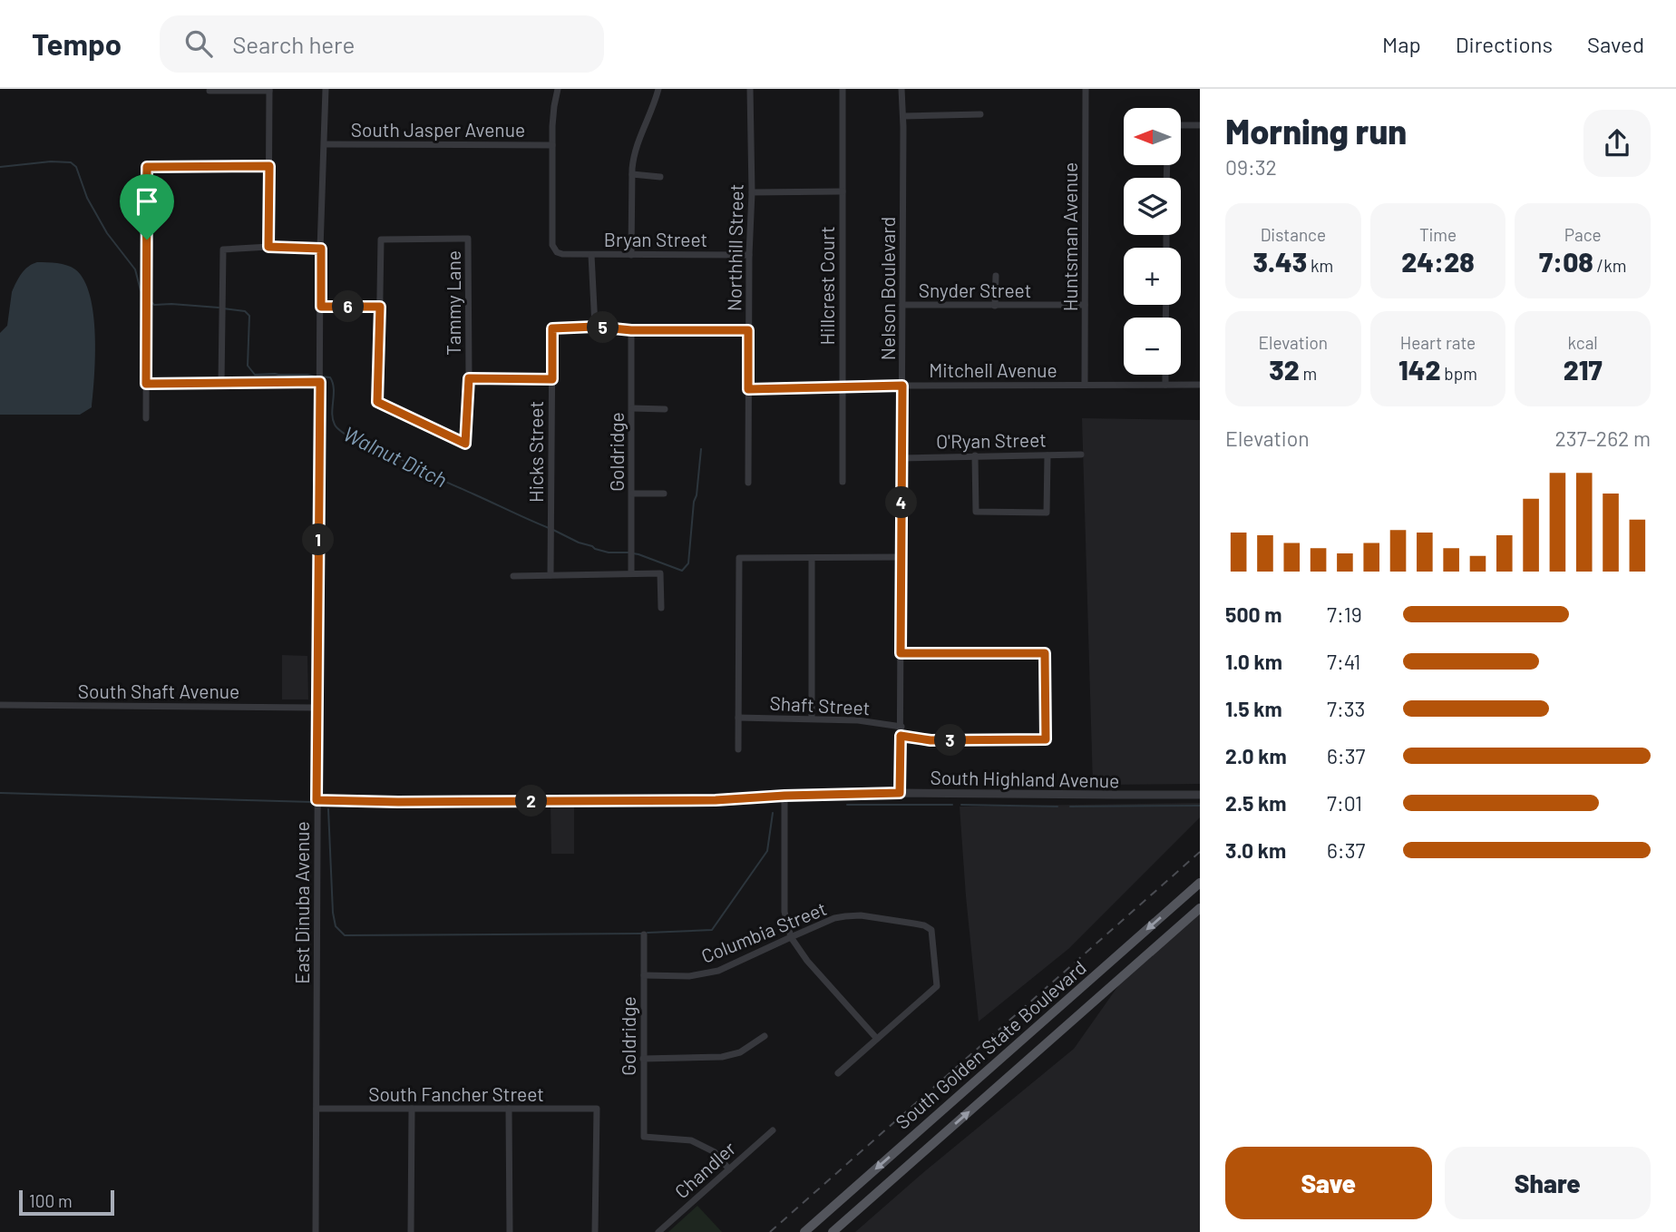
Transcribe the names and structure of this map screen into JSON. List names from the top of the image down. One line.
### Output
{"streets":{"main road":["South Golden State Boulevard"],"street":["South Jasper Avenue","Huntsman Avenue","Bryan Street","Northhill Street","Hillcrest Court","Nelson Boulevard","Snyder Street","Tammy Lane","Mitchell Avenue","O'Ryan Street","Hicks Street","Goldridge","South Shaft Avenue","Shaft Street","South Highland Avenue","East Dinuba Avenue","Columbia Street","South Fancher Street","Chandler"]},"crossings":[["South Jasper Avenue","Bryan Street"],["Huntsman Avenue","Snyder Street"],["Huntsman Avenue","Mitchell Avenue"],["Bryan Street","Northhill Street"],["Northhill Street","Mitchell Avenue"],["Hillcrest Court","Mitchell Avenue"],["Nelson Boulevard","Snyder Street"],["Nelson Boulevard","Mitchell Avenue"],["Nelson Boulevard","O'Ryan Street"],["Nelson Boulevard","Shaft Street"],["Nelson Boulevard","South Highland Avenue"],["Goldridge","Columbia Street"],["Goldridge","Chandler"],["South Shaft Avenue","East Dinuba Avenue"],["South Highland Avenue","East Dinuba Avenue"],["East Dinuba Avenue","South Fancher Street"]],"water":["Walnut Ditch"],"scale_bar":"100 m","north":"left","page":{"header":"Tempo","search":"Search here","nav":["Map","Directions","Saved"],"heading":["Morning run","09:32"],"map_buttons":["+","−"],"stats":[["Distance","3.43 km"],["Time","24:28"],["Pace","7:08 /km"],["Elevation","32 m"],["Heart rate","142 bpm"],["kcal","217"]],"pins":["6","5","4","1","3","2"],"chart":["Elevation","237–262 m"],"list":[{"name":"500 m","note":"7:19"},{"name":"1.0 km","note":"7:41"},{"name":"1.5 km","note":"7:33"},{"name":"2.0 km","note":"6:37"},{"name":"2.5 km","note":"7:01"},{"name":"3.0 km","note":"6:37"}],"buttons":["Save","Share"],"scale":"100 m"}}
